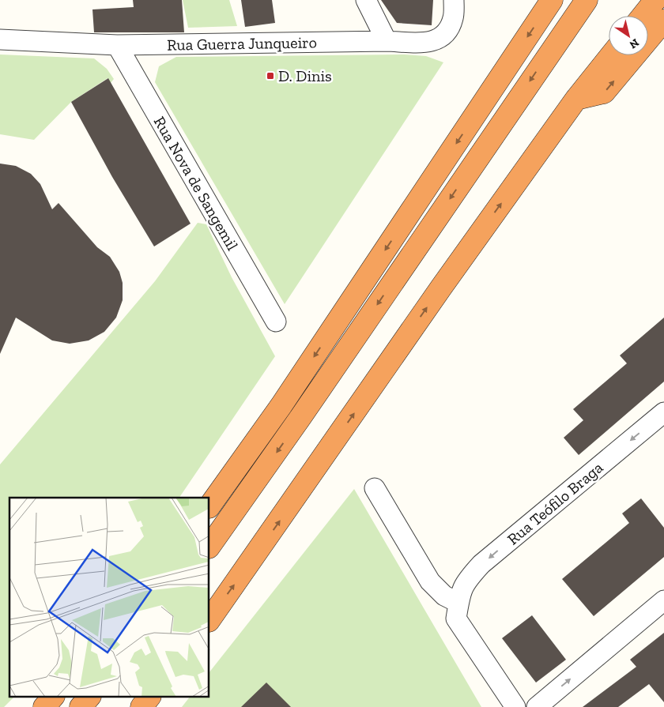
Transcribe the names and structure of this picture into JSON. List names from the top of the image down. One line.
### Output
{"streets":{"street":["Rua Guerra Junqueiro","Rua Nova de Sangemil","Rua Teófilo Braga"]},"crossings":[["Rua Guerra Junqueiro","Rua Nova de Sangemil"]],"one_way":["Rua Teófilo Braga"],"places":{"transit":["D. Dinis"]},"north":"bottom right"}
